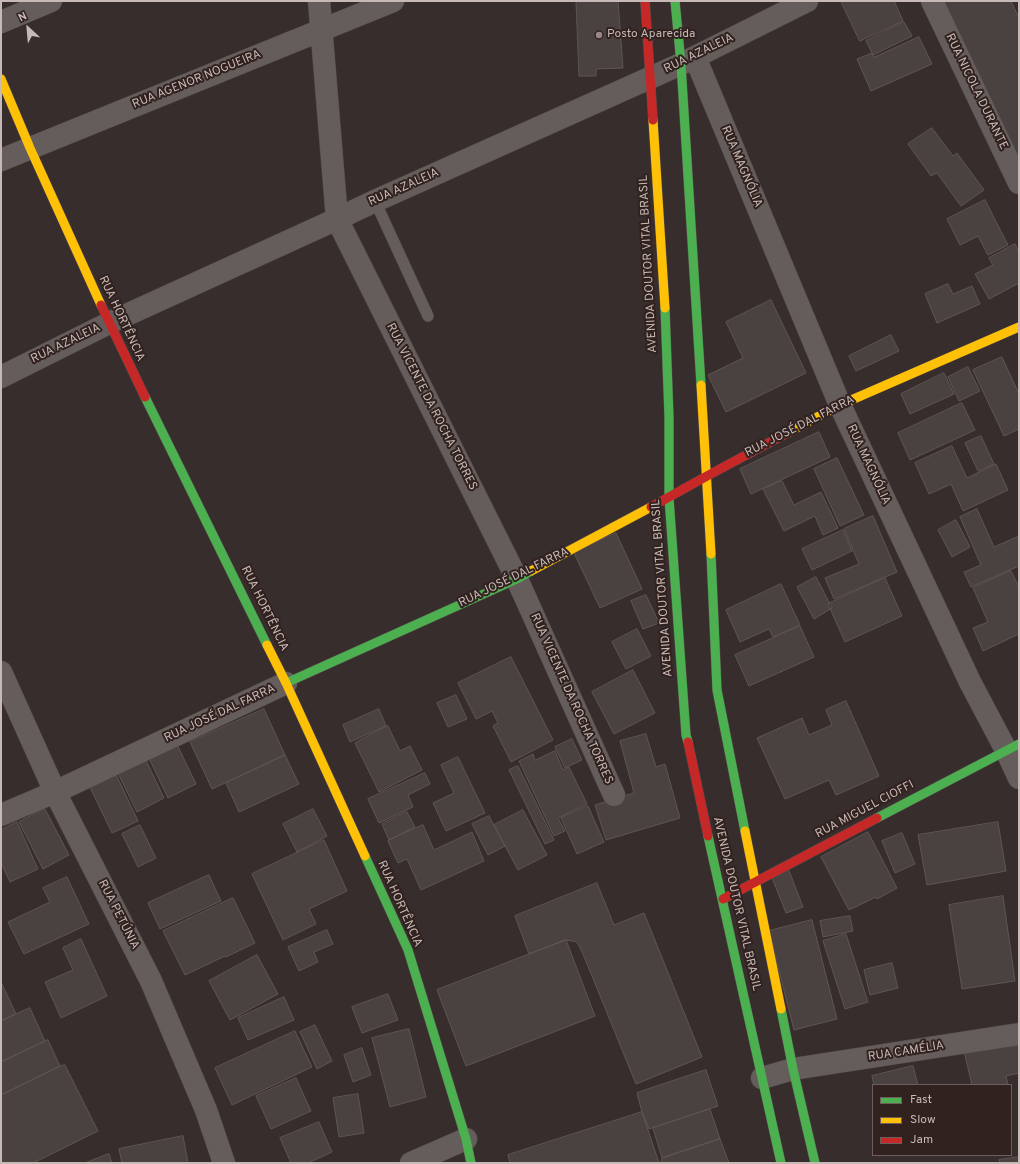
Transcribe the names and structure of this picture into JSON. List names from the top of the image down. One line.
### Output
{"streets":{"main road":["AVENIDA DOUTOR VITAL BRASIL","RUA HORTÊNCIA","RUA JOSÉ DAL FARRA","RUA MIGUEL CIOFFI"],"street":["RUA AZALEIA","RUA AGENOR NOGUEIRA","RUA NICOLA DURANTE","RUA MAGNÓLIA","RUA VICENTE DA ROCHA TORRES","RUA PETÚNIA","RUA CAMÉLIA"]},"crossings":[["RUA AZALEIA","RUA MAGNÓLIA"],["RUA AZALEIA","AVENIDA DOUTOR VITAL BRASIL"],["RUA AZALEIA","RUA HORTÊNCIA"],["RUA AZALEIA","RUA VICENTE DA ROCHA TORRES"],["RUA AGENOR NOGUEIRA","RUA HORTÊNCIA"],["RUA AGENOR NOGUEIRA","RUA VICENTE DA ROCHA TORRES"],["RUA MAGNÓLIA","AVENIDA DOUTOR VITAL BRASIL"],["RUA MAGNÓLIA","RUA JOSÉ DAL FARRA"],["RUA MAGNÓLIA","RUA MIGUEL CIOFFI"],["AVENIDA DOUTOR VITAL BRASIL","RUA JOSÉ DAL FARRA"],["AVENIDA DOUTOR VITAL BRASIL","RUA MIGUEL CIOFFI"],["AVENIDA DOUTOR VITAL BRASIL","RUA CAMÉLIA"],["RUA HORTÊNCIA","RUA JOSÉ DAL FARRA"],["RUA VICENTE DA ROCHA TORRES","RUA JOSÉ DAL FARRA"],["RUA JOSÉ DAL FARRA","RUA PETÚNIA"]],"places":["Posto Aparecida"],"legend":["Fast","Slow","Jam"],"north":"top left"}
